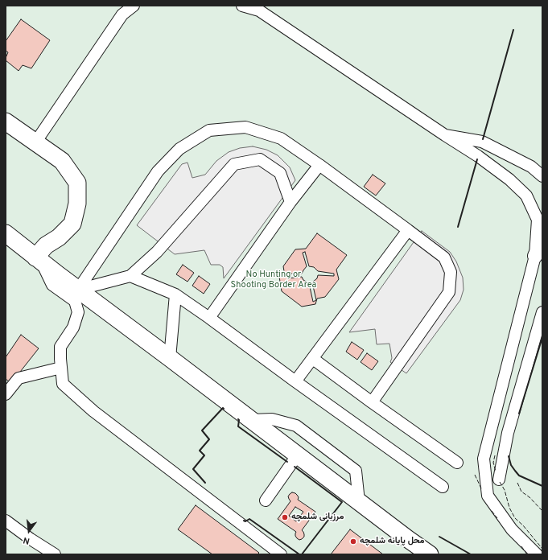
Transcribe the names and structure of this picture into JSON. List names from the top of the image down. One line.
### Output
{"parks":["No Hunting or Shooting Border Area"],"places":["مرزبانی شلمچه","محل پایانه شلمچه"],"north":"bottom"}
